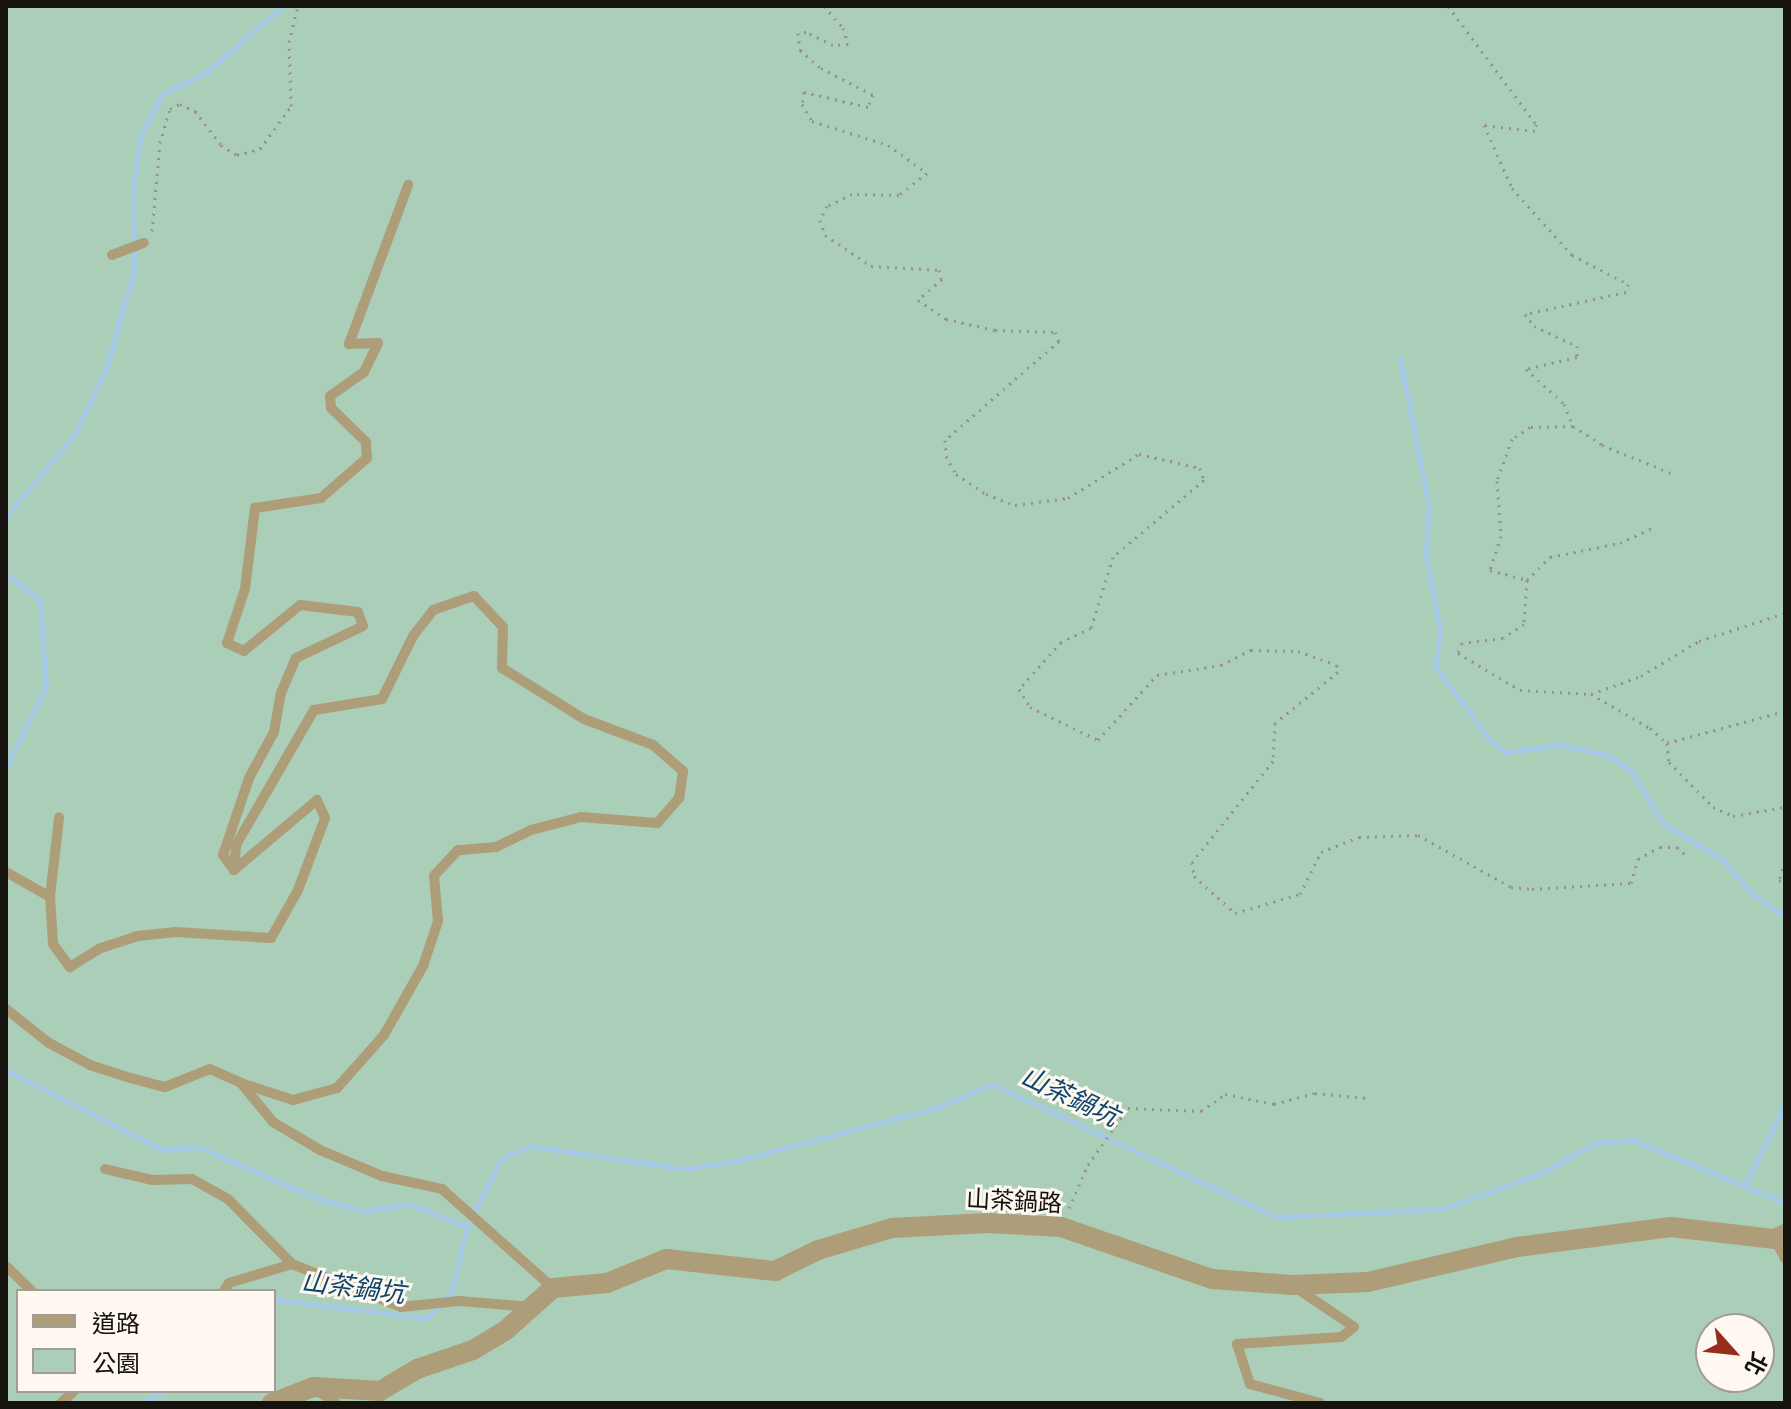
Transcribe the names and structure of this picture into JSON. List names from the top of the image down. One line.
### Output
{"streets":{"street":["山茶鍋路"]},"water":["山茶鍋坑"],"legend":["道路","公園"],"north":"bottom right"}
